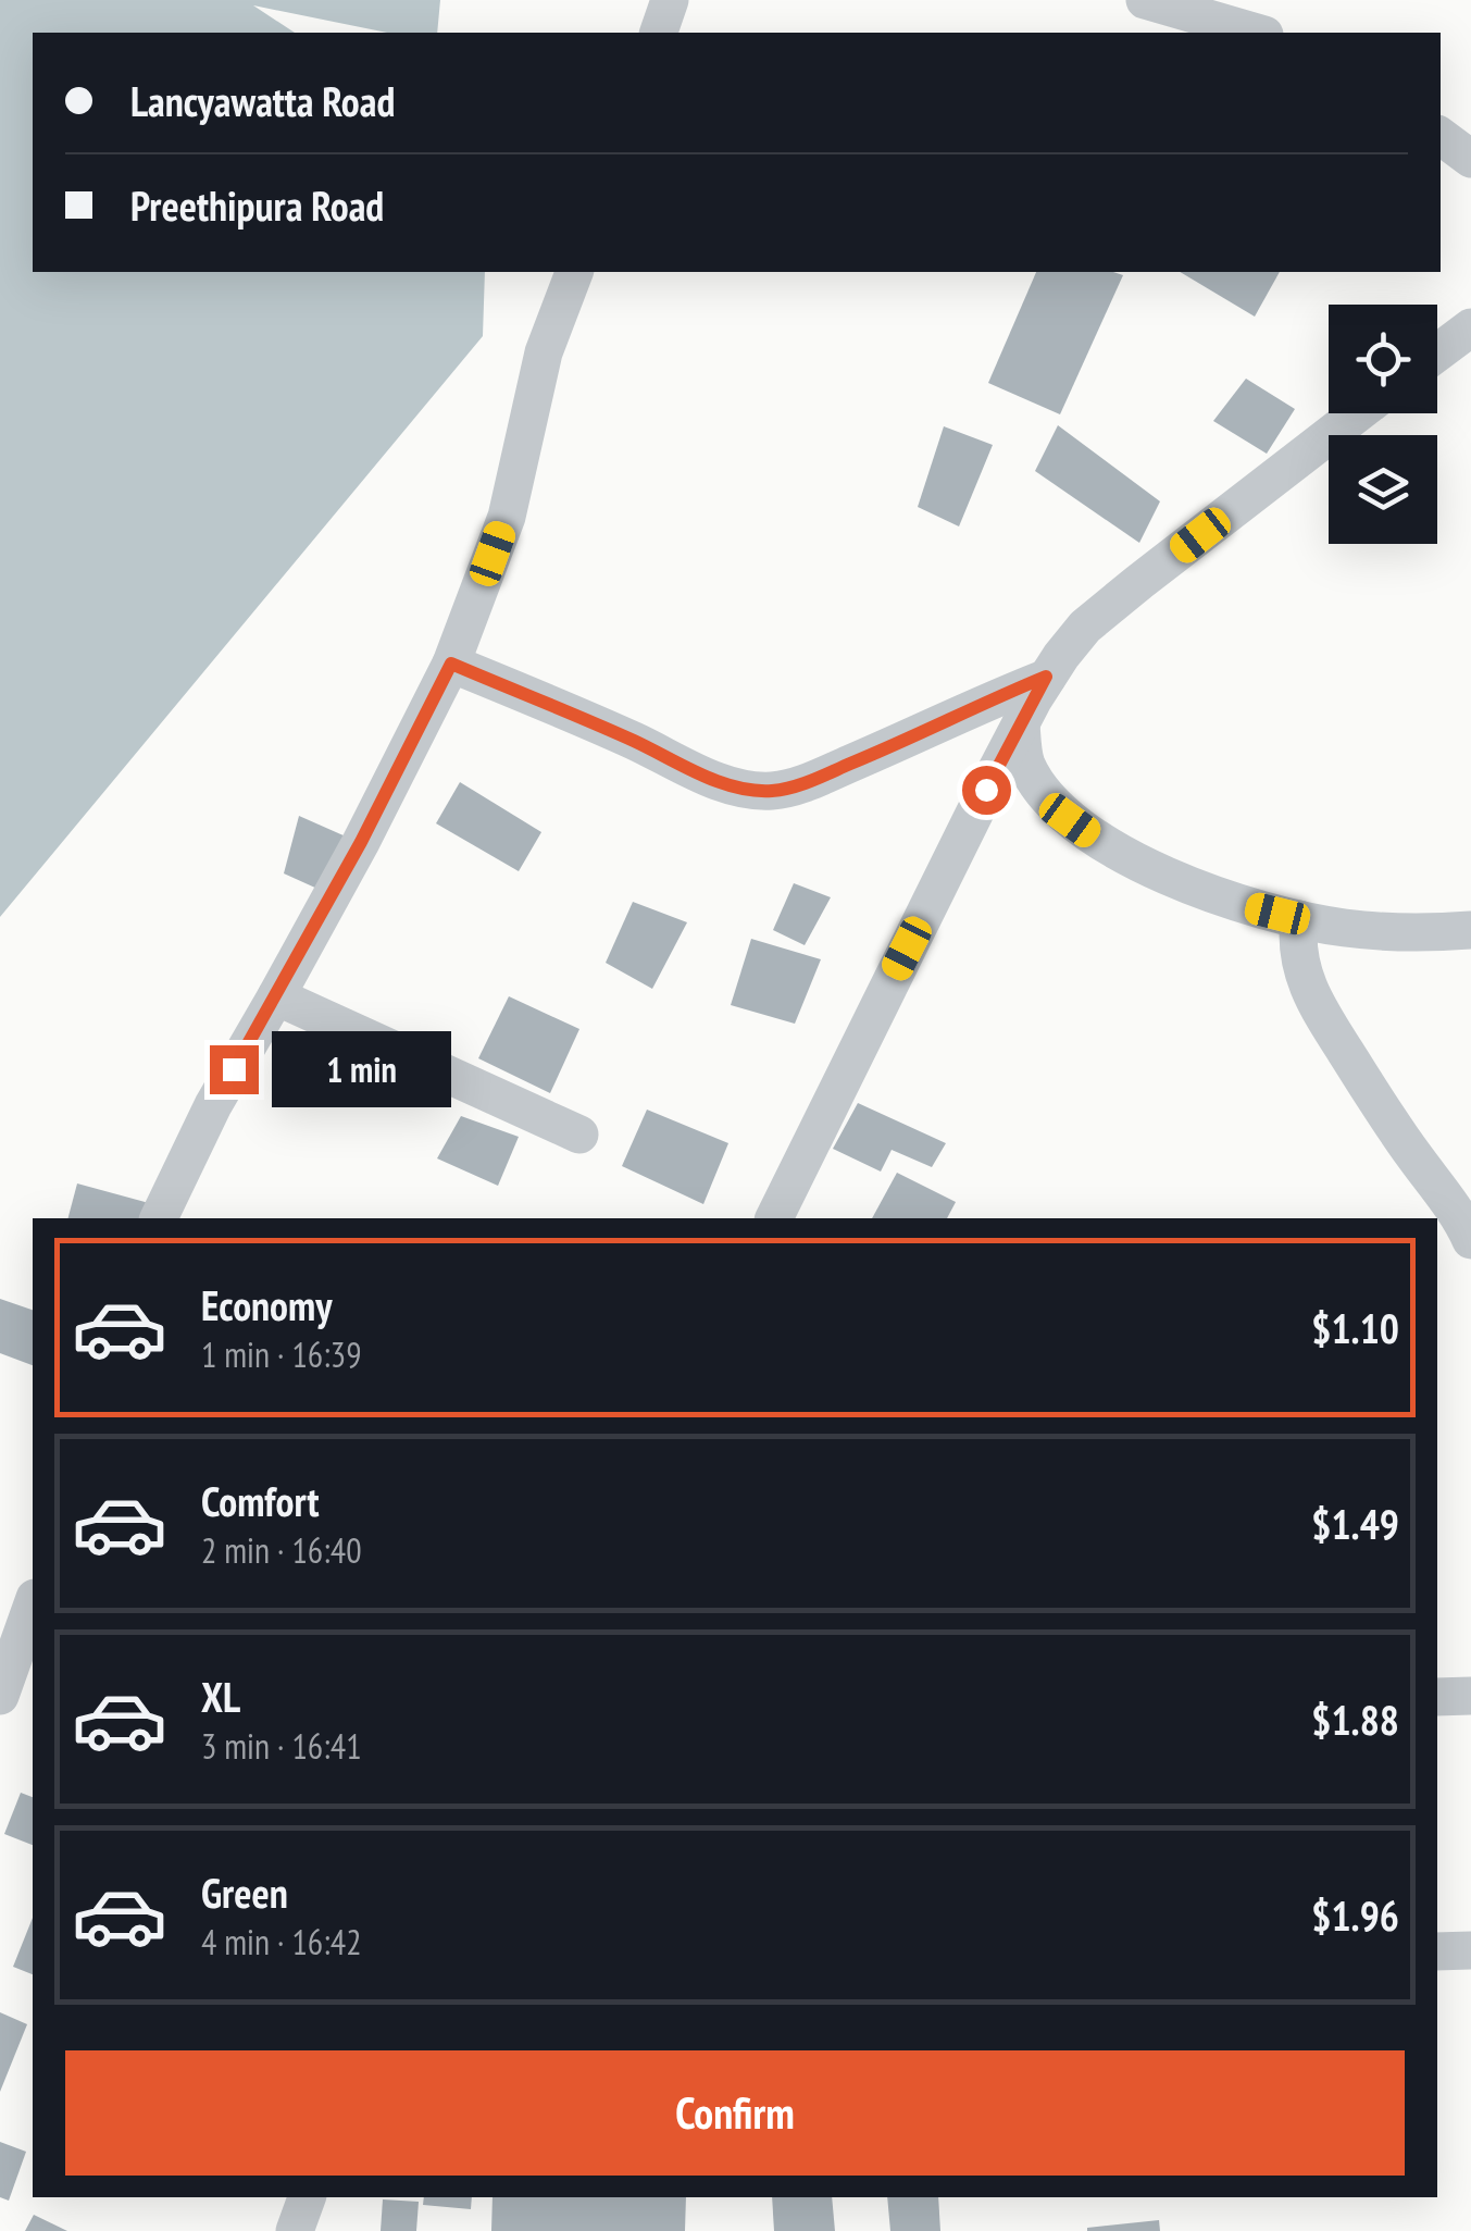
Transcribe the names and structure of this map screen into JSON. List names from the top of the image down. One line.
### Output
{"page":{"banner":["Lancyawatta Road","Preethipura Road"],"bubble":"1 min","list":[{"name":"Economy","note":"1 min · 16:39","value":"$1.10"},{"name":"Comfort","note":"2 min · 16:40","value":"$1.49"},{"name":"XL","note":"3 min · 16:41","value":"$1.88"},{"name":"Green","note":"4 min · 16:42","value":"$1.96"}],"buttons":"Confirm"}}
